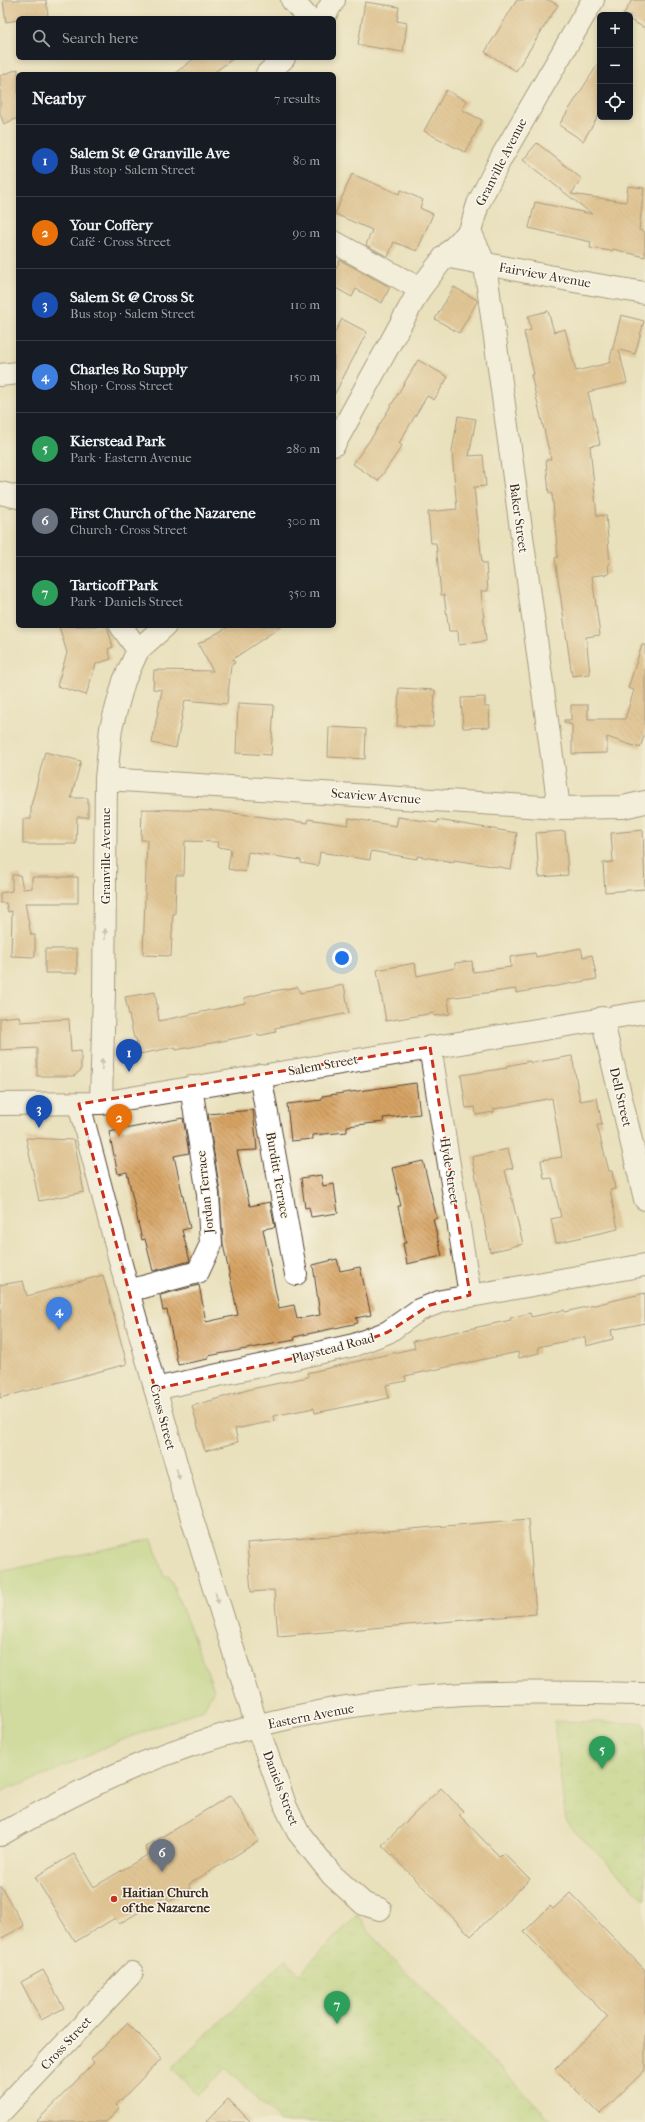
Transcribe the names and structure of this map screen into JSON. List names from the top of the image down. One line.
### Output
{"streets":{"street":["Granville Avenue","Fairview Avenue","Baker Street","Seaview Avenue","Salem Street","Dell Street","Hyde Street","Burditt Terrace","Jordan Terrace","Playstead Road","Cross Street","Eastern Avenue","Daniels Street"]},"crossings":[["Granville Avenue","Fairview Avenue"],["Granville Avenue","Baker Street"],["Granville Avenue","Seaview Avenue"],["Granville Avenue","Salem Street"],["Fairview Avenue","Baker Street"],["Baker Street","Seaview Avenue"],["Salem Street","Dell Street"],["Salem Street","Hyde Street"],["Salem Street","Burditt Terrace"],["Salem Street","Jordan Terrace"],["Salem Street","Cross Street"],["Hyde Street","Playstead Road"],["Jordan Terrace","Cross Street"],["Playstead Road","Cross Street"],["Cross Street","Eastern Avenue"],["Cross Street","Daniels Street"],["Eastern Avenue","Daniels Street"]],"one_way":["Cross Street"],"places":["Haitian Church of the Nazarene"],"page":{"map_buttons":["+","−"],"search":"Search here","heading":["Nearby","7 results"],"list":[{"mark":"1","name":"Salem St @ Granville Ave","note":"Bus stop · Salem Street","value":"80 m"},{"mark":"2","name":"Your Coffery","note":"Café · Cross Street","value":"90 m"},{"mark":"3","name":"Salem St @ Cross St","note":"Bus stop · Salem Street","value":"110 m"},{"mark":"4","name":"Charles Ro Supply","note":"Shop · Cross Street","value":"150 m"},{"mark":"5","name":"Kierstead Park","note":"Park · Eastern Avenue","value":"280 m"},{"mark":"6","name":"First Church of the Nazarene","note":"Church · Cross Street","value":"300 m"},{"mark":"7","name":"Tarticoff Park","note":"Park · Daniels Street","value":"350 m"}],"pins":["1","3","2","4","5","6","7"]}}
